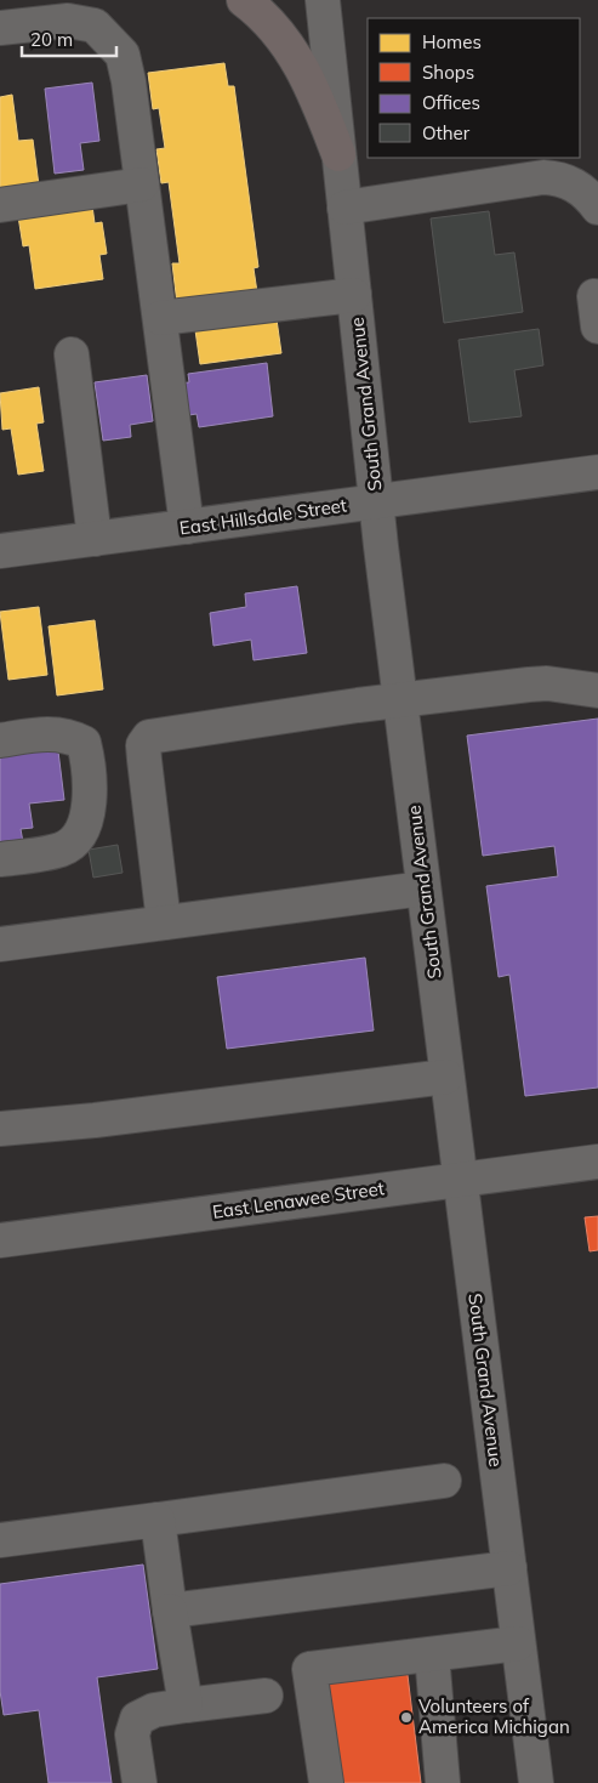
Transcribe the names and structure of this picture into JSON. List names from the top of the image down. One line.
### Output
{"streets":{"street":["South Grand Avenue","East Hillsdale Street","East Lenawee Street"]},"crossings":[["South Grand Avenue","East Hillsdale Street"],["South Grand Avenue","East Lenawee Street"]],"places":["Volunteers of America Michigan"],"legend":["Homes","Shops","Offices","Other"],"scale_bar":"20 m"}
